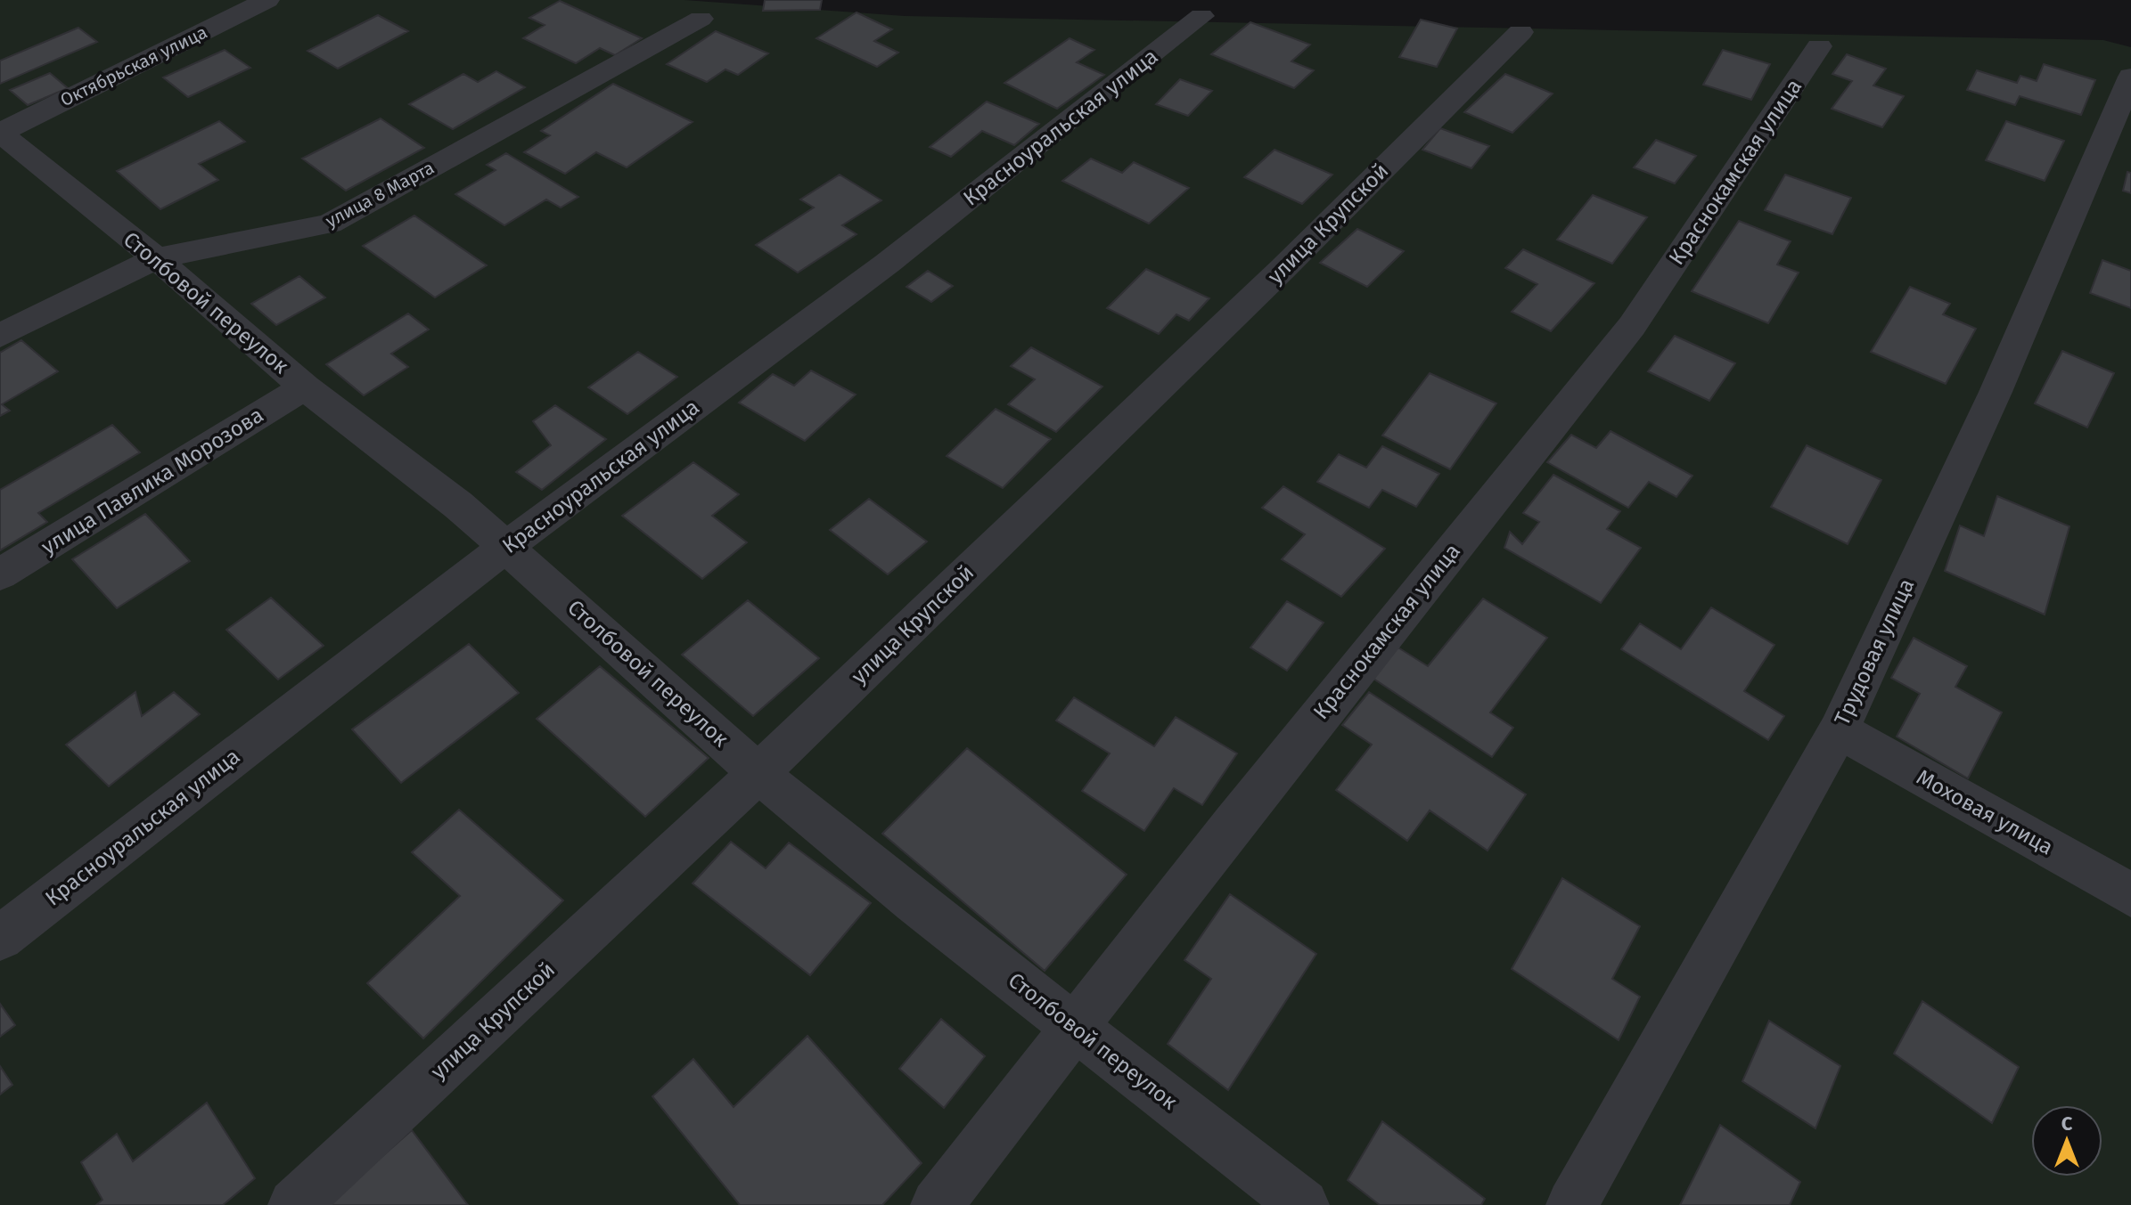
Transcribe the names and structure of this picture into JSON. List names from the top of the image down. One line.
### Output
{"streets":{"street":["Октябрьская улица","Красноуральская улица","Краснокамская улица","улица 8 Марта","улица Крупской","Столбовой переулок","улица Павлика Морозова","Трудовая улица","Моховая улица"]},"crossings":[["Октябрьская улица","Столбовой переулок"],["Красноуральская улица","Столбовой переулок"],["Краснокамская улица","Столбовой переулок"],["улица 8 Марта","Столбовой переулок"],["улица Крупской","Столбовой переулок"],["Столбовой переулок","улица Павлика Морозова"],["Трудовая улица","Моховая улица"]],"north":"top"}
